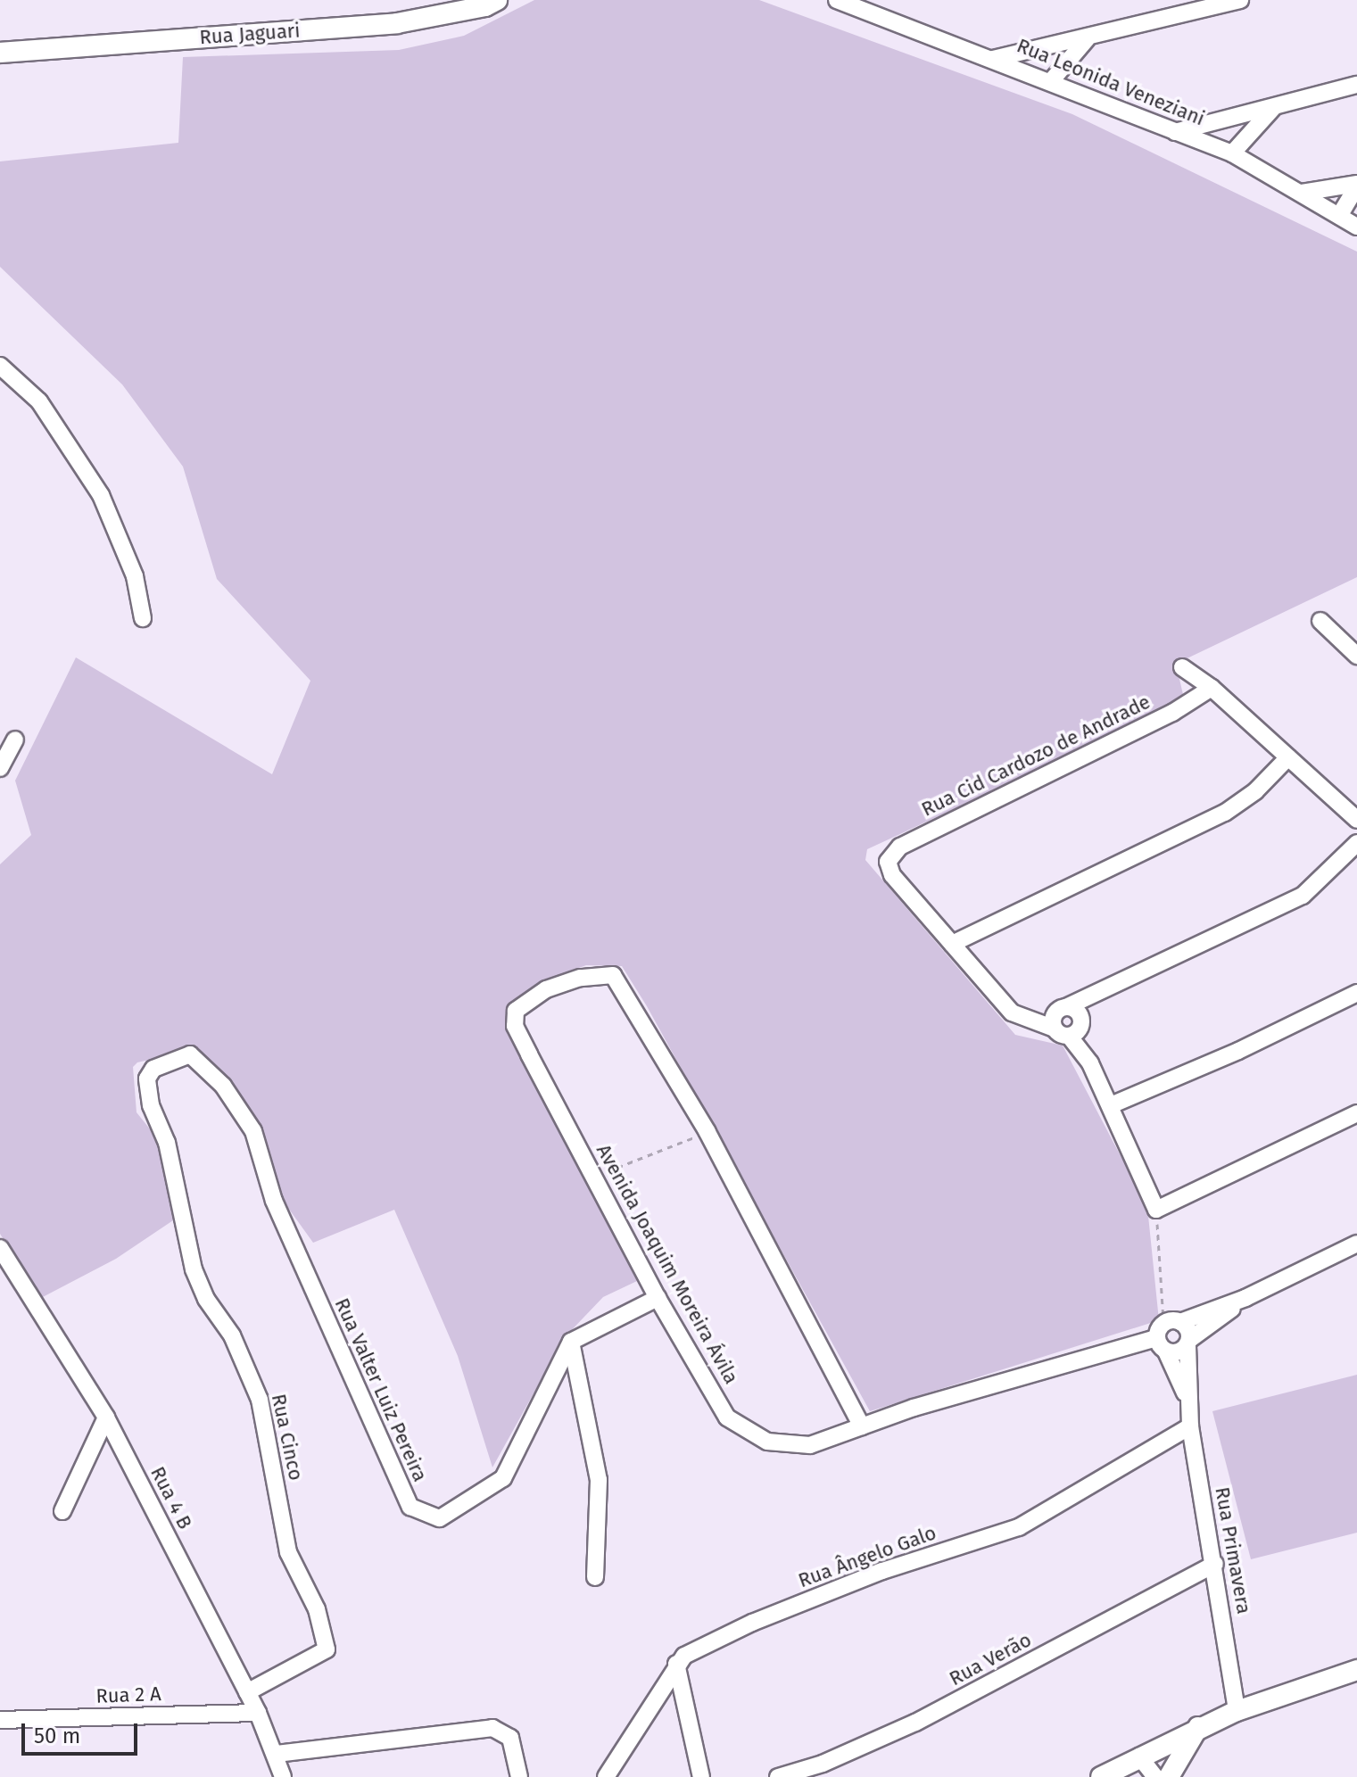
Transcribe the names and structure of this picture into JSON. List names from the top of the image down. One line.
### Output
{"streets":{"street":["Rua Jaguari","Rua Leonida Veneziani","Rua Cid Cardozo de Andrade","Avenida Joaquim Moreira Ávila","Rua Valter Luiz Pereira","Rua Cinco","Rua 4 B","Rua Primavera","Rua Ângelo Galo","Rua Verão","Rua 2 A"]},"crossings":[["Avenida Joaquim Moreira Ávila","Rua Primavera"],["Rua Valter Luiz Pereira","Rua Cinco"],["Rua Cinco","Rua 4 B"],["Rua 4 B","Rua 2 A"],["Rua Primavera","Rua Ângelo Galo"],["Rua Primavera","Rua Verão"]],"scale_bar":"50 m"}
